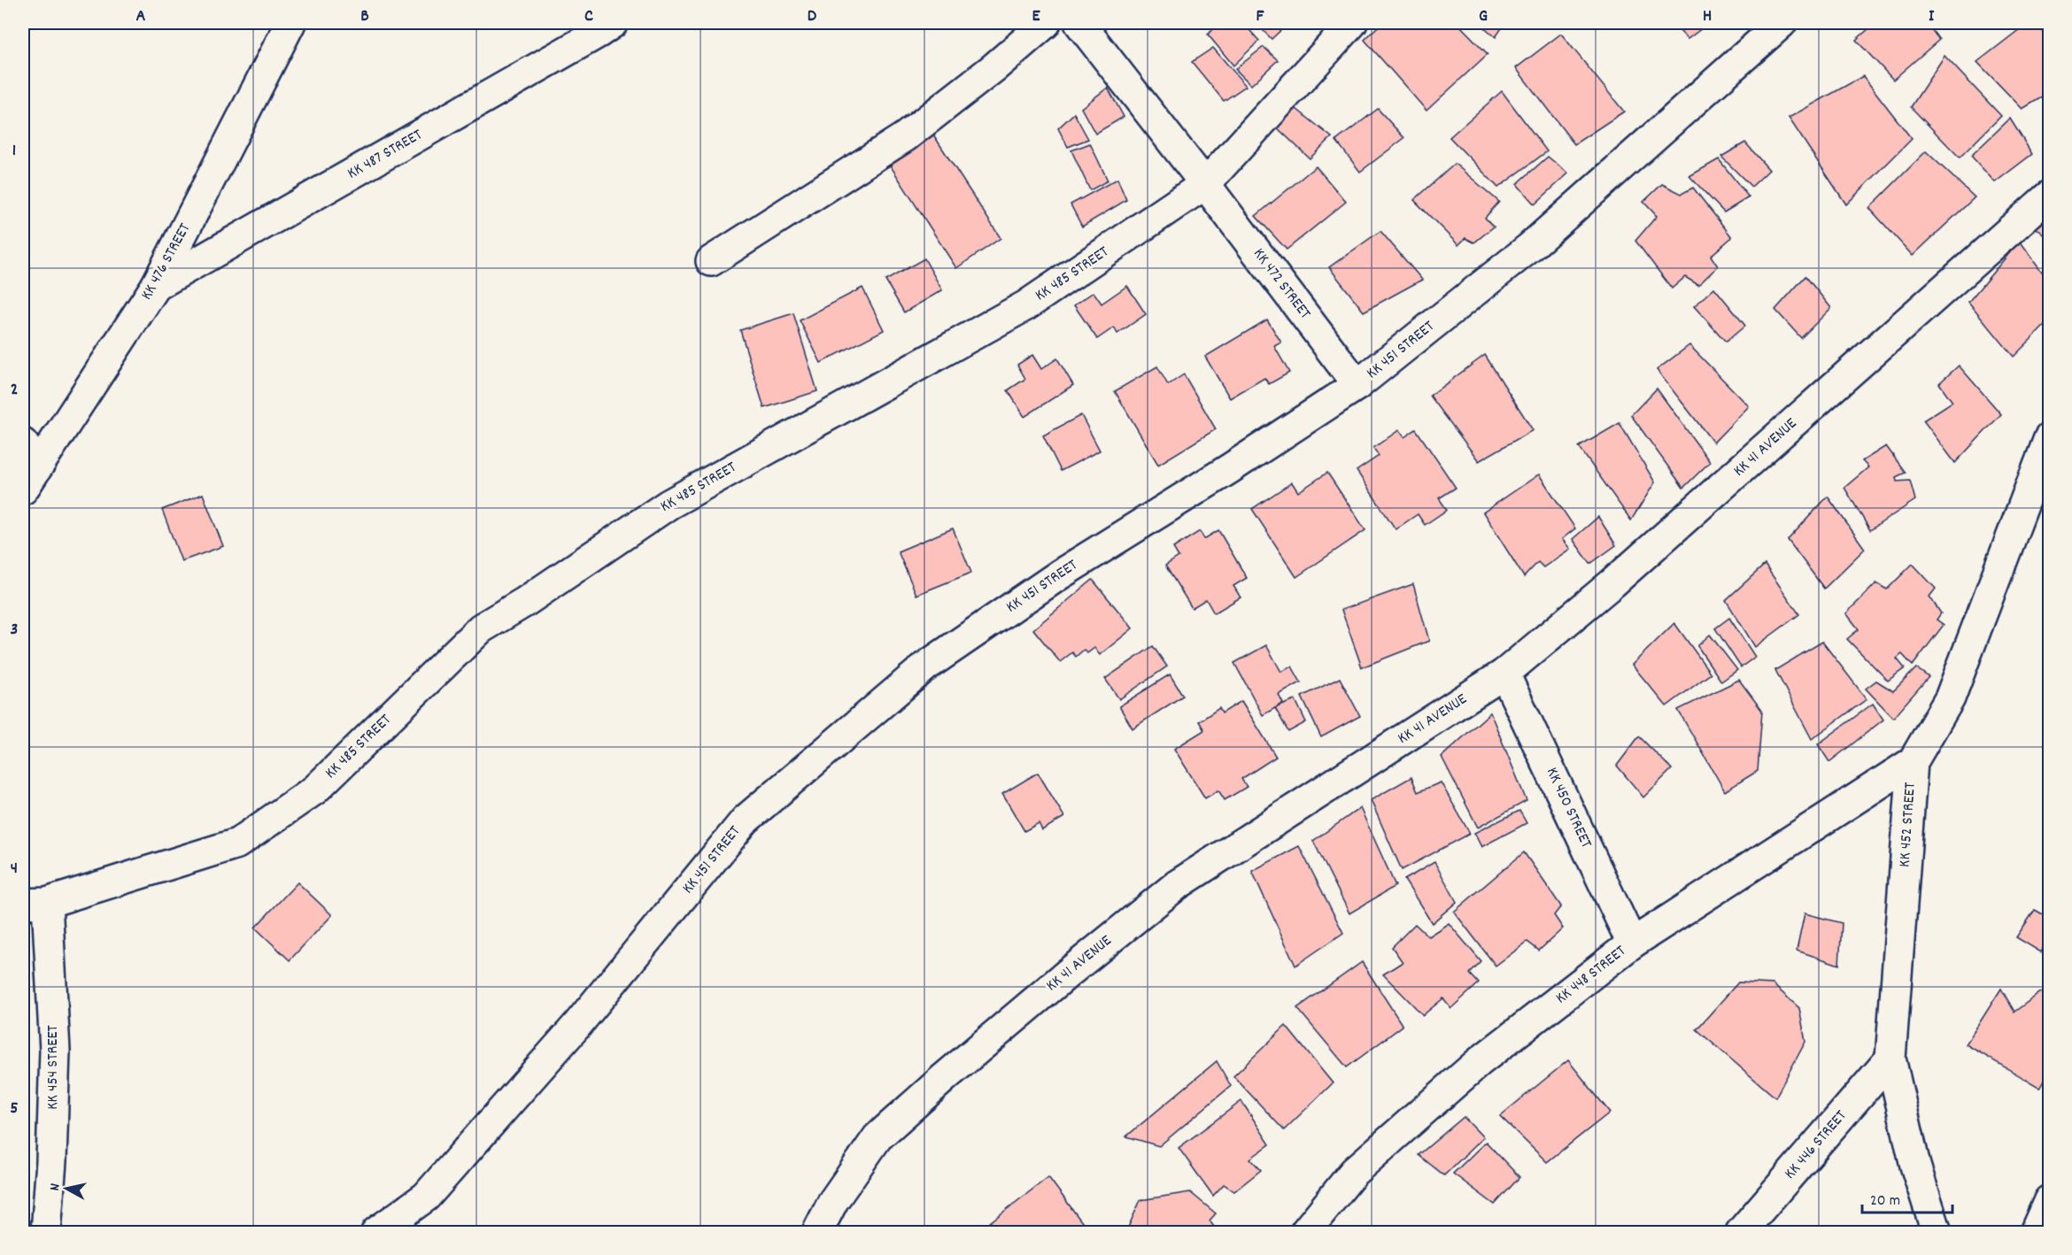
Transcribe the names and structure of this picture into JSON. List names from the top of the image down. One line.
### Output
{"streets":{"street":["KK 487 STREET","KK 476 STREET","KK 485 STREET","KK 472 STREET","KK 451 STREET","KK 41 AVENUE","KK 450 STREET","KK 452 STREET","KK 448 STREET","KK 454 STREET","KK 446 STREET"]},"crossings":[["KK 487 STREET","KK 476 STREET"],["KK 485 STREET","KK 472 STREET"],["KK 485 STREET","KK 454 STREET"],["KK 472 STREET","KK 451 STREET"],["KK 41 AVENUE","KK 450 STREET"],["KK 450 STREET","KK 448 STREET"],["KK 452 STREET","KK 448 STREET"],["KK 452 STREET","KK 446 STREET"]],"scale_bar":"20 m","north":"left","grid":{"columns":["A","B","C","D","E","F","G","H","I"],"rows":["1","2","3","4","5"]}}
